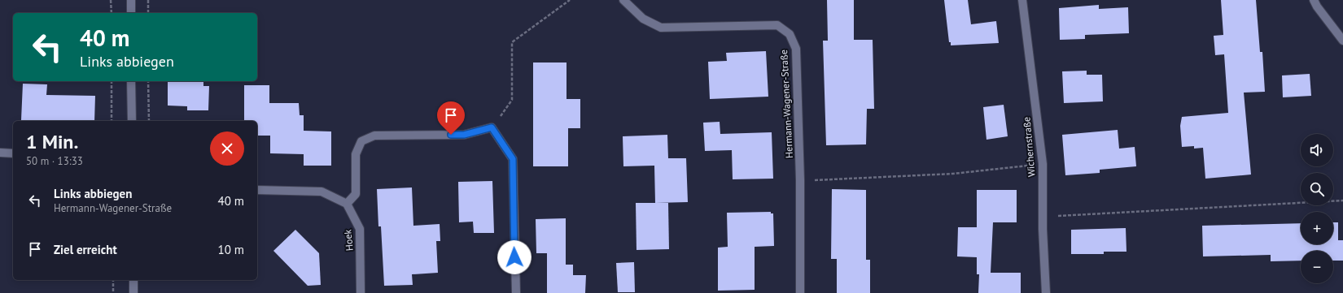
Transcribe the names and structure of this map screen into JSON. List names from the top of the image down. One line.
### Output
{"streets":{"street":["Hermann-Wagener-Straße","Wichernstraße","Hoek"]},"page":{"turn":["40 m","Links abbiegen"],"heading":["1 Min.","50 m · 13:33"],"map_buttons":["+","−"],"list":[{"name":"Links abbiegen","note":"Hermann-Wagener-Straße","value":"40 m"},{"name":"Ziel erreicht","value":"10 m"}]}}
